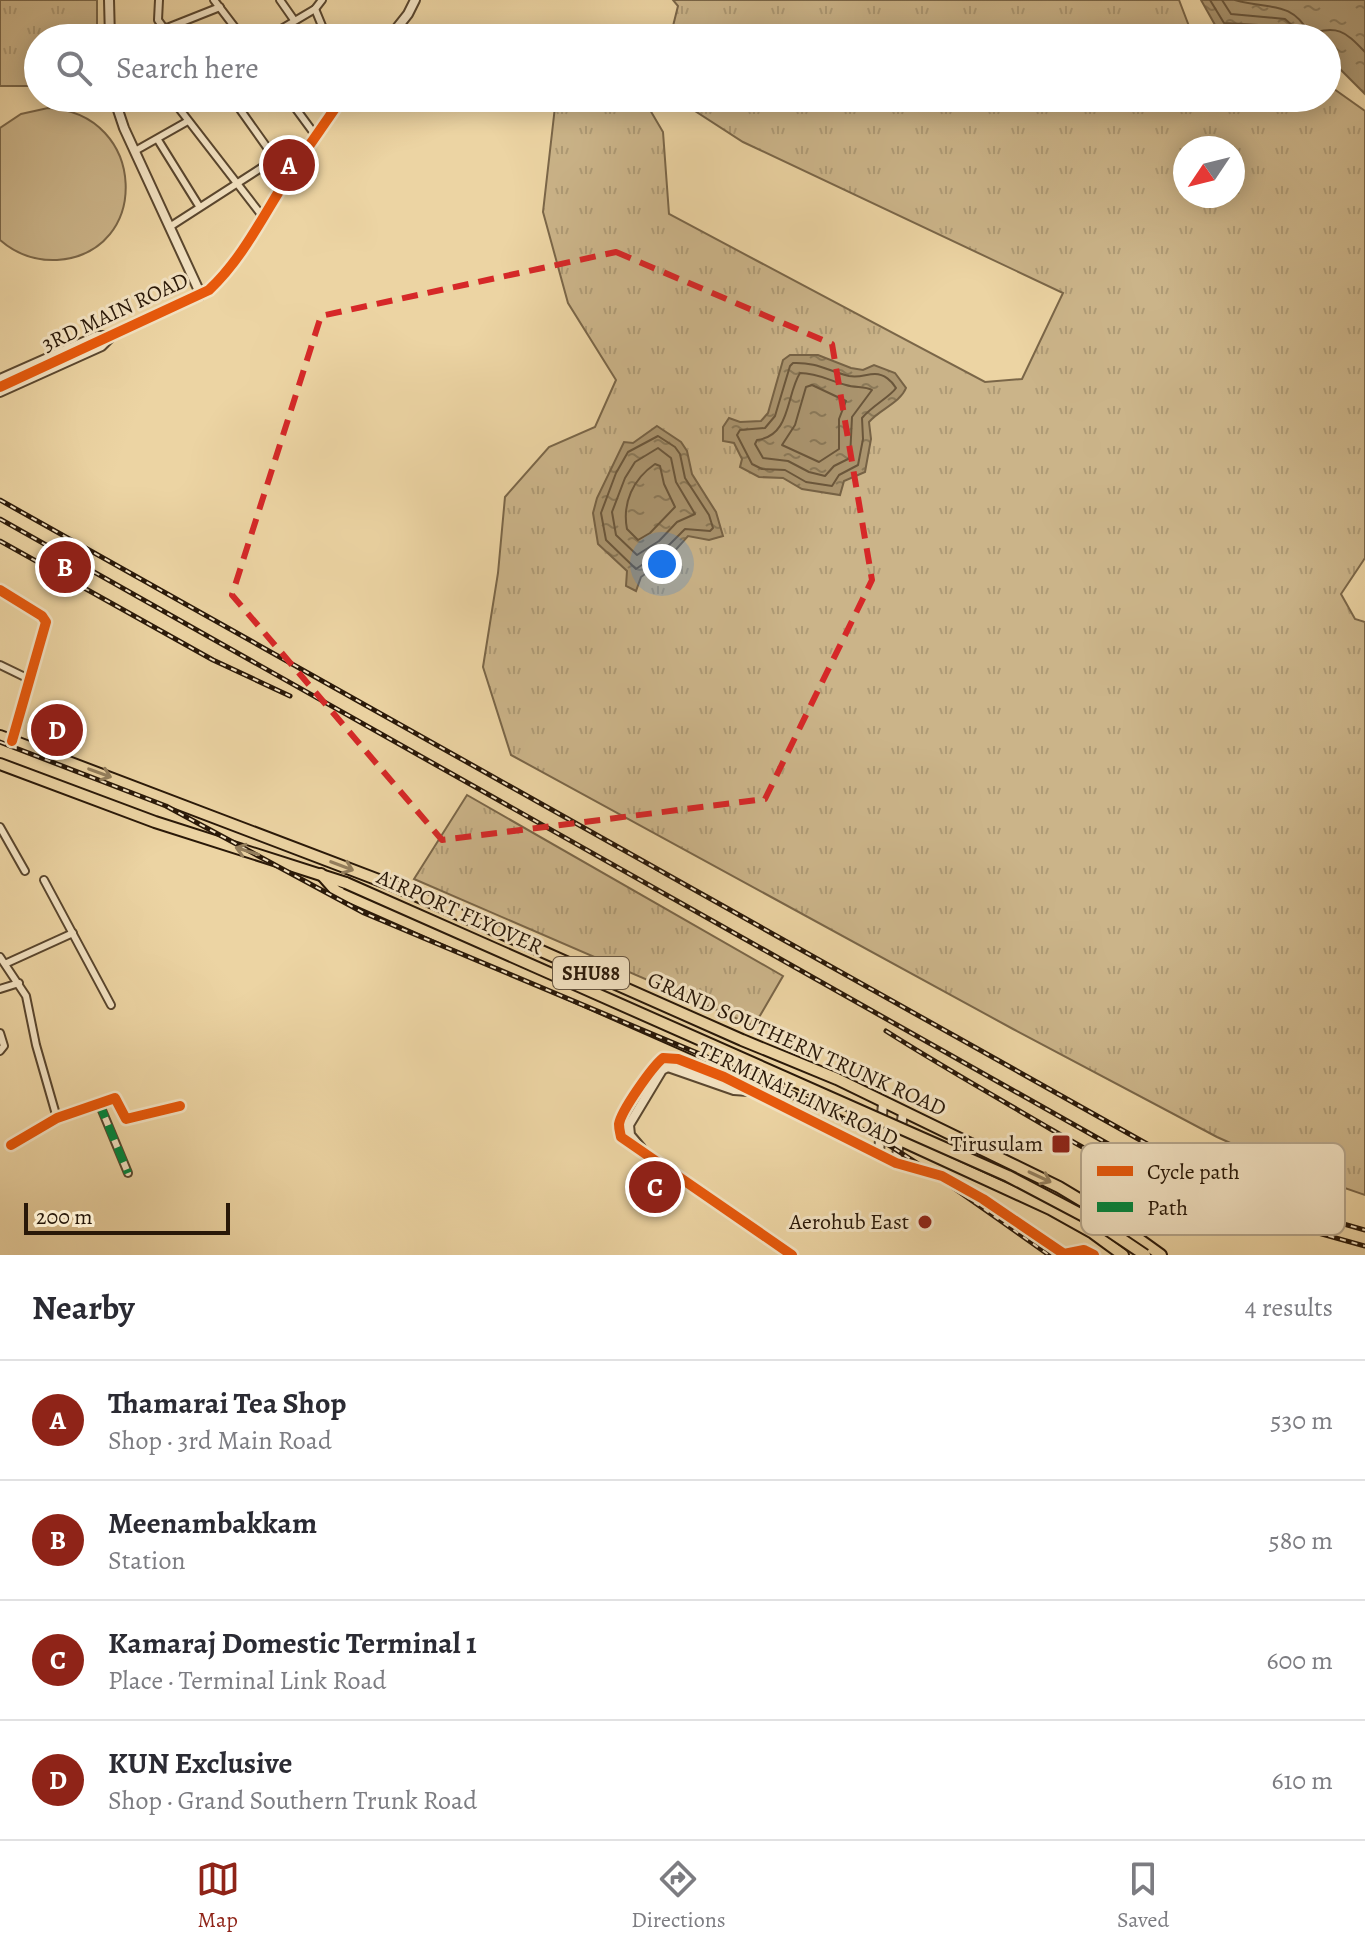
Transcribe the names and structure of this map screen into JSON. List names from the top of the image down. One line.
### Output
{"streets":{"main road":["AIRPORT FLYOVER","SHU88","GRAND SOUTHERN TRUNK ROAD"],"street":["3RD MAIN ROAD","TERMINAL LINK ROAD"]},"crossings":[["AIRPORT FLYOVER","SHU88"]],"places":{"transit":["Tirusulam"],"other":["Aerohub East"]},"legend":["Cycle path","Path"],"scale_bar":"200 m","north":"bottom left","page":{"search":"Search here","pins":["A","B","D","C"],"scale":"200 m","heading":["Nearby","4 results"],"list":[{"mark":"A","name":"Thamarai Tea Shop","note":"Shop · 3rd Main Road","value":"530 m"},{"mark":"B","name":"Meenambakkam","note":"Station","value":"580 m"},{"mark":"C","name":"Kamaraj Domestic Terminal 1","note":"Place · Terminal Link Road","value":"600 m"},{"mark":"D","name":"KUN Exclusive","note":"Shop · Grand Southern Trunk Road","value":"610 m"}],"nav":["Map","Directions","Saved"]}}
